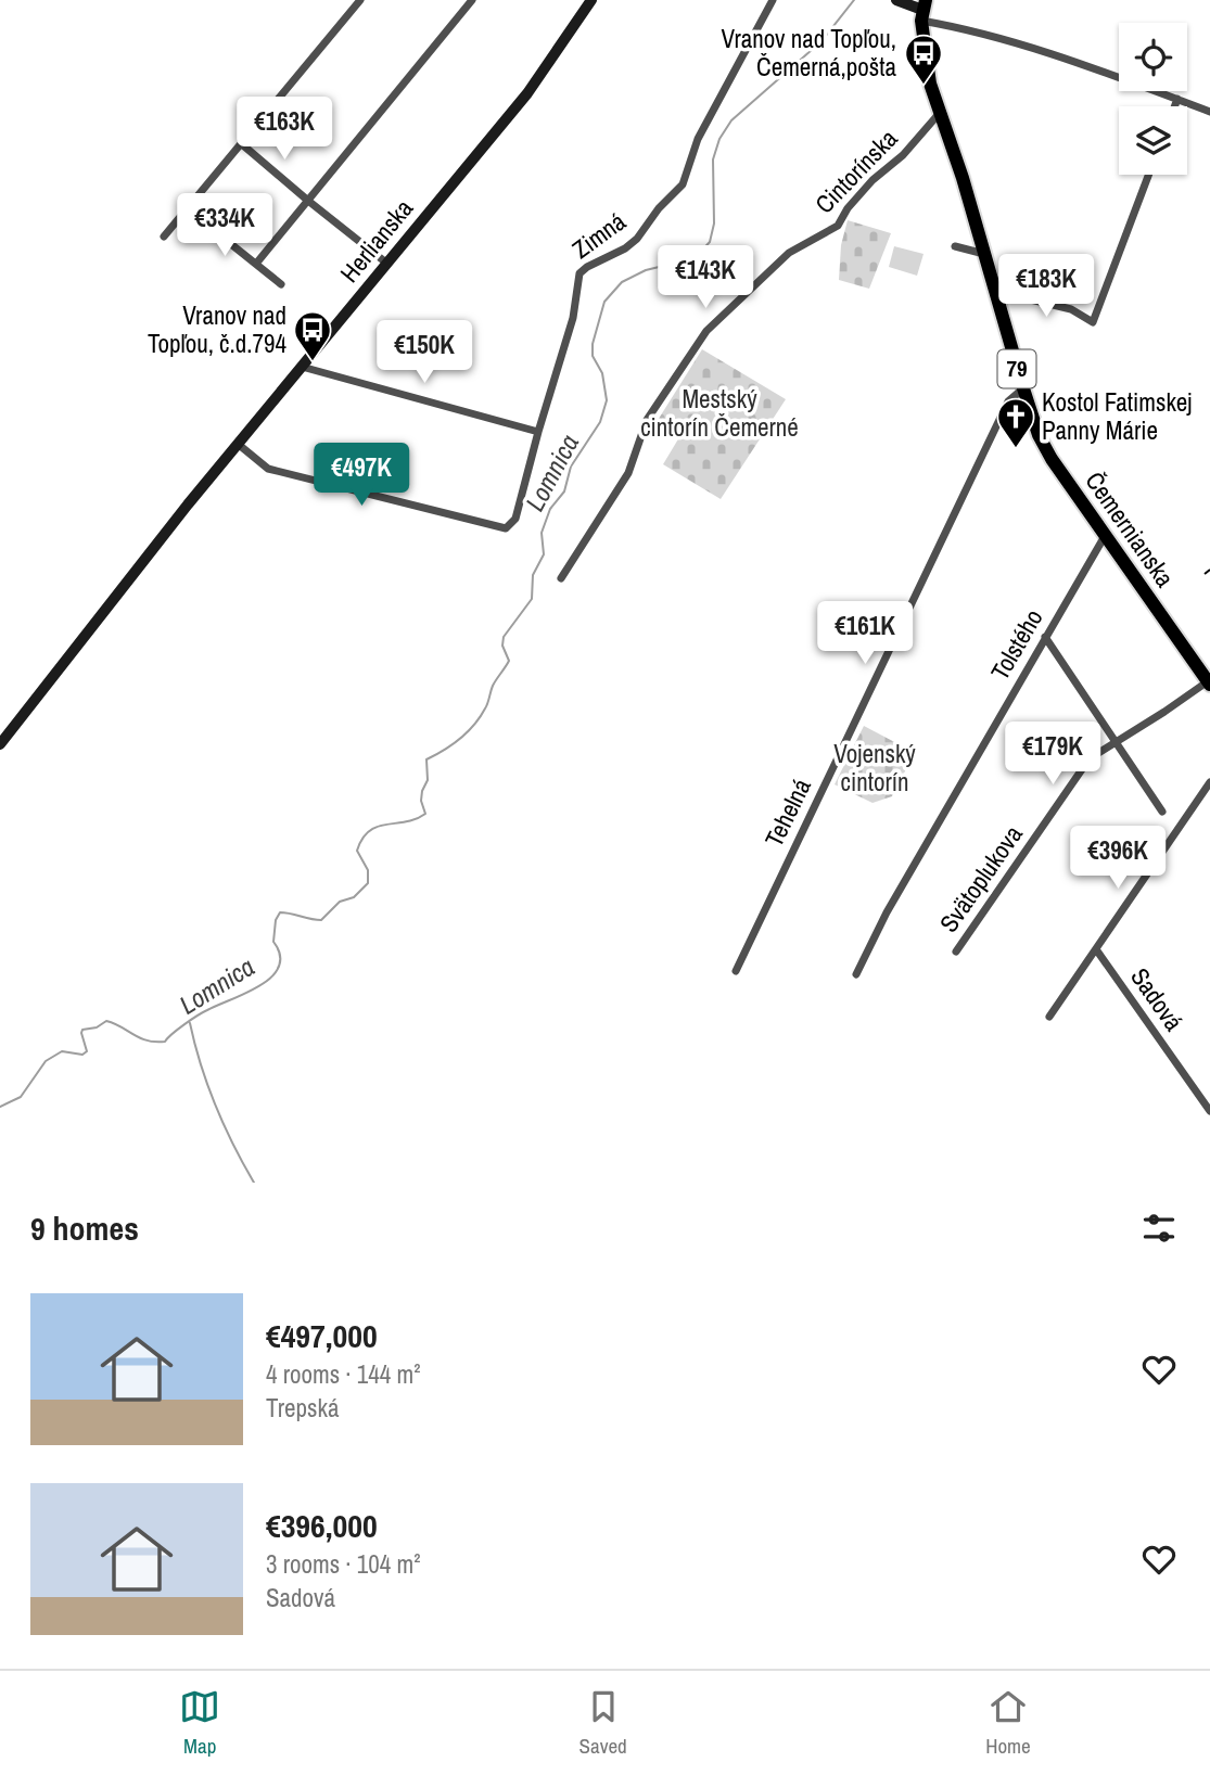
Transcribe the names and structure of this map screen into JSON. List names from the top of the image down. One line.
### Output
{"streets":{"main road":["Herlianska","79","Čemernianska"],"street":["Cintorínska","Zimná","Tolstého","Tehelná","Svätoplukova","Sadová"]},"crossings":[["Cintorínska","Čemernianska"],["Zimná","Herlianska"],["Čemernianska","Tolstého"],["Čemernianska","Tehelná"],["Čemernianska","Svätoplukova"]],"water":["Lomnica"],"parks":["Mestský cintorín Čemerné","Vojenský cintorín"],"places":{"bus stop":["Vranov nad Topľou, Čemerná,pošta","Vranov nad Topľou, č.d.794"],"church":["Kostol Fatimskej Panny Márie"]},"page":{"price":["€163K","€334K","€143K","€183K","€150K","€497K","€161K","€179K","€396K"],"heading":"9 homes","list":[{"name":"€497,000","note":"4 rooms · 144 m² · Trepská"},{"name":"€396,000","note":"3 rooms · 104 m² · Sadová"}],"tabs":["Map","Saved","Home"]}}
